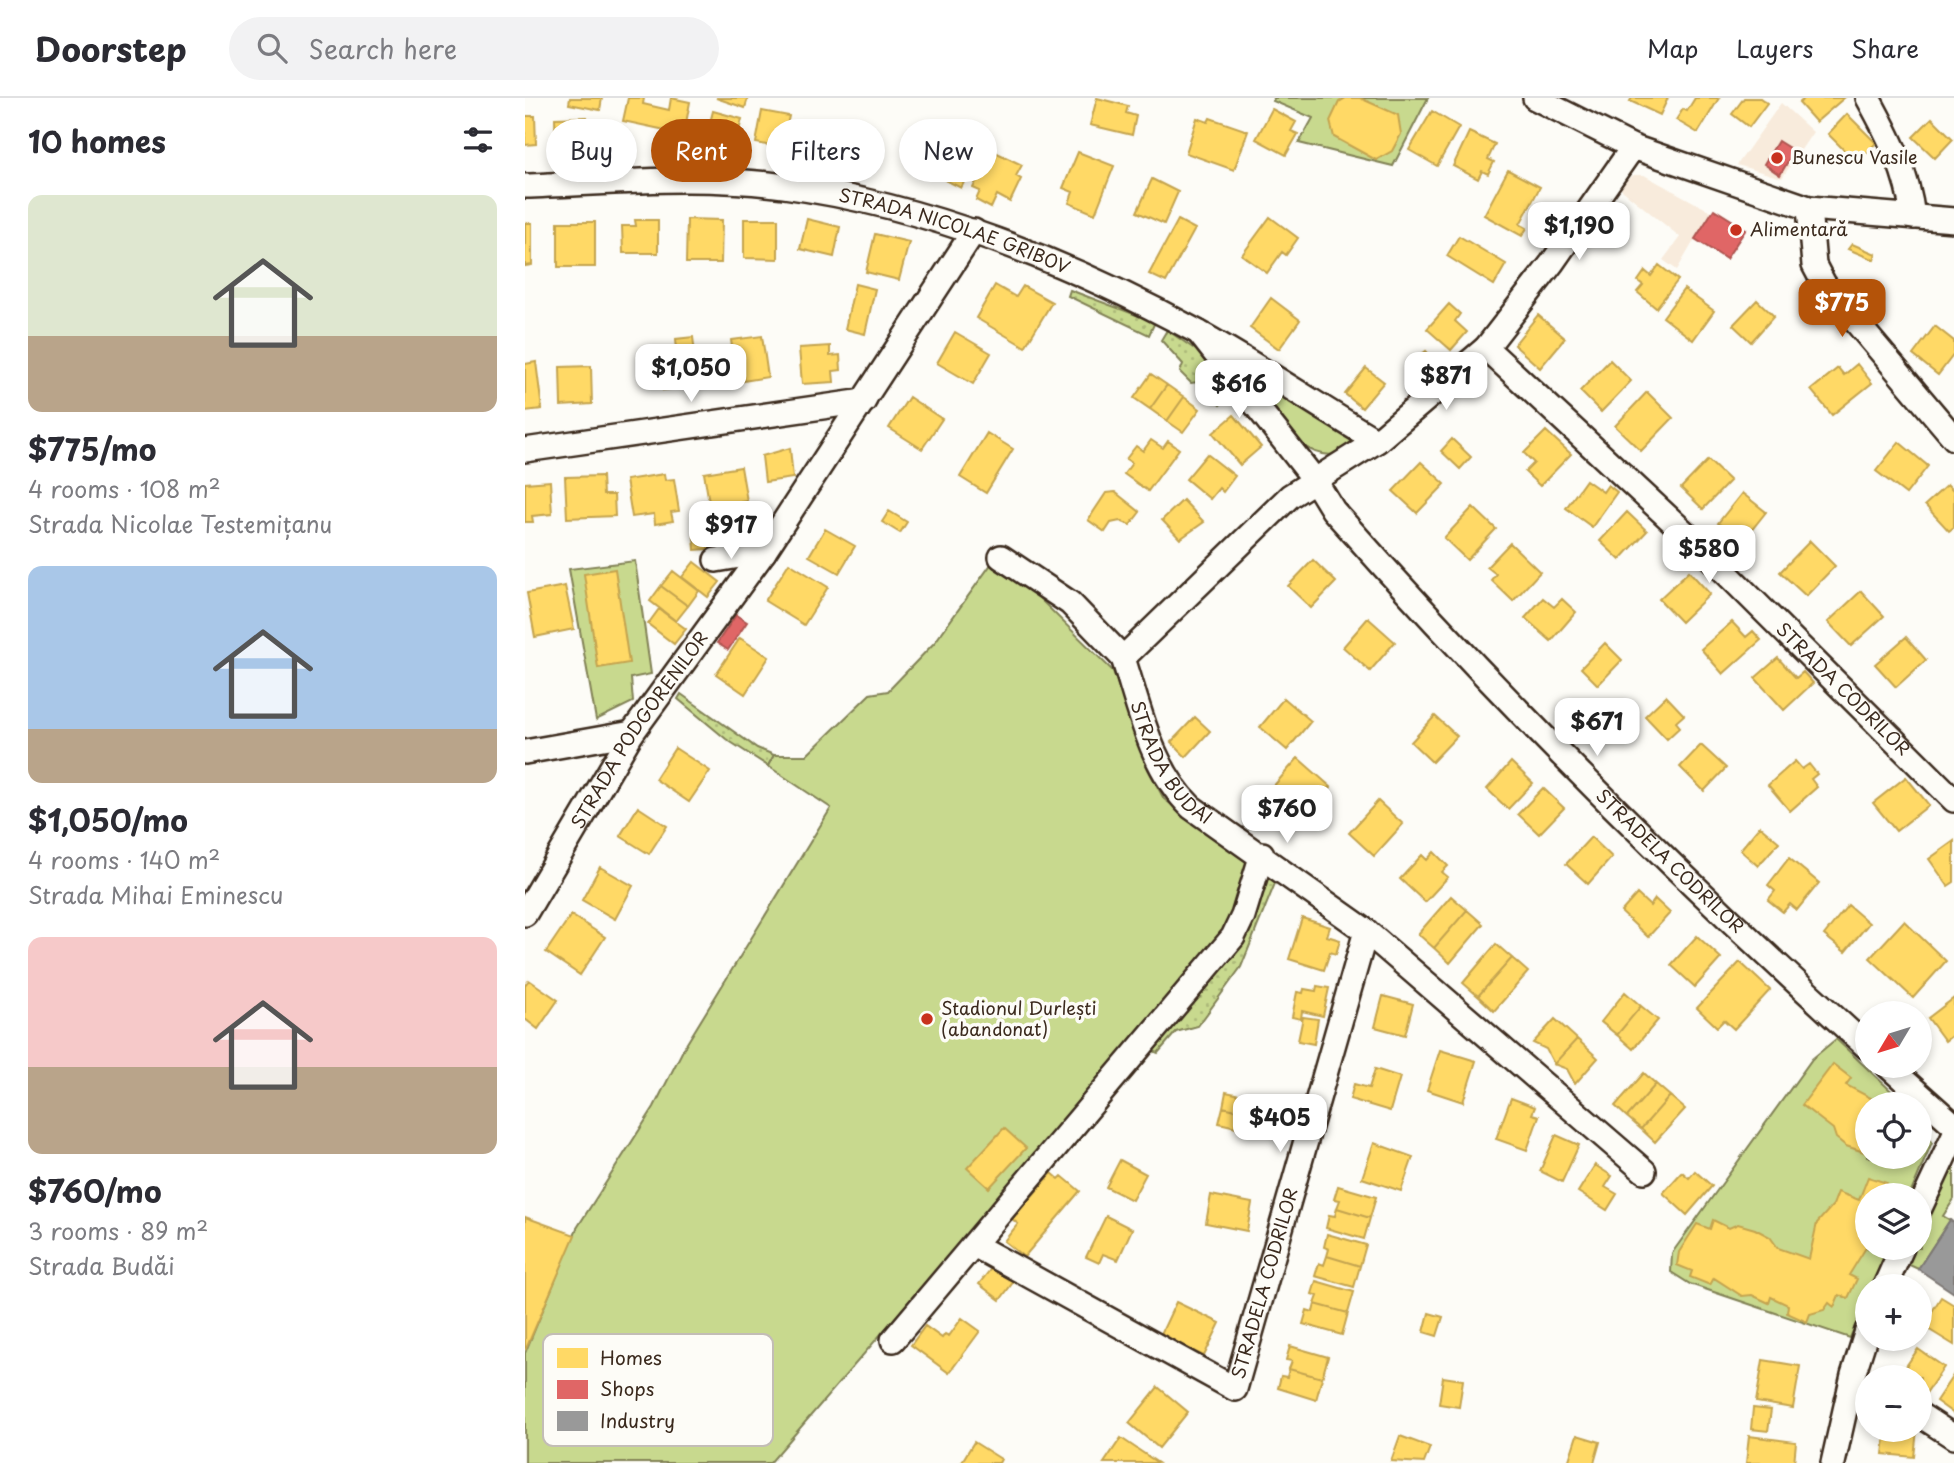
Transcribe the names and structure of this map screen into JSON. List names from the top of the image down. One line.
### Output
{"streets":{"street":["STRADA NICOLAE GRIBOV","STRADA CODRILOR","STRADA PODGORENILOR","STRADA BUDĂI","STRADELA CODRILOR"]},"crossings":[["STRADA NICOLAE GRIBOV","STRADA PODGORENILOR"],["STRADA NICOLAE GRIBOV","STRADELA CODRILOR"],["STRADA BUDĂI","STRADELA CODRILOR"]],"places":["Bunescu Vasile","Alimentară","Stadionul Durlești (abandonat)"],"legend":["Homes","Shops","Industry"],"north":"bottom left","page":{"header":"Doorstep","search":"Search here","nav":["Map","Layers","Share"],"heading":"10 homes","chip":["Buy","Rent","Filters","New"],"list":[{"name":"$775/mo","note":"4 rooms · 108 m² · Strada Nicolae Testemițanu"},{"name":"$1,050/mo","note":"4 rooms · 140 m² · Strada Mihai Eminescu"},{"name":"$760/mo","note":"3 rooms · 89 m² · Strada Budăi"}],"price":["$1,190","$775","$1,050","$871","$616","$917","$580","$671","$760","$405"],"map_buttons":["+","−"]}}
